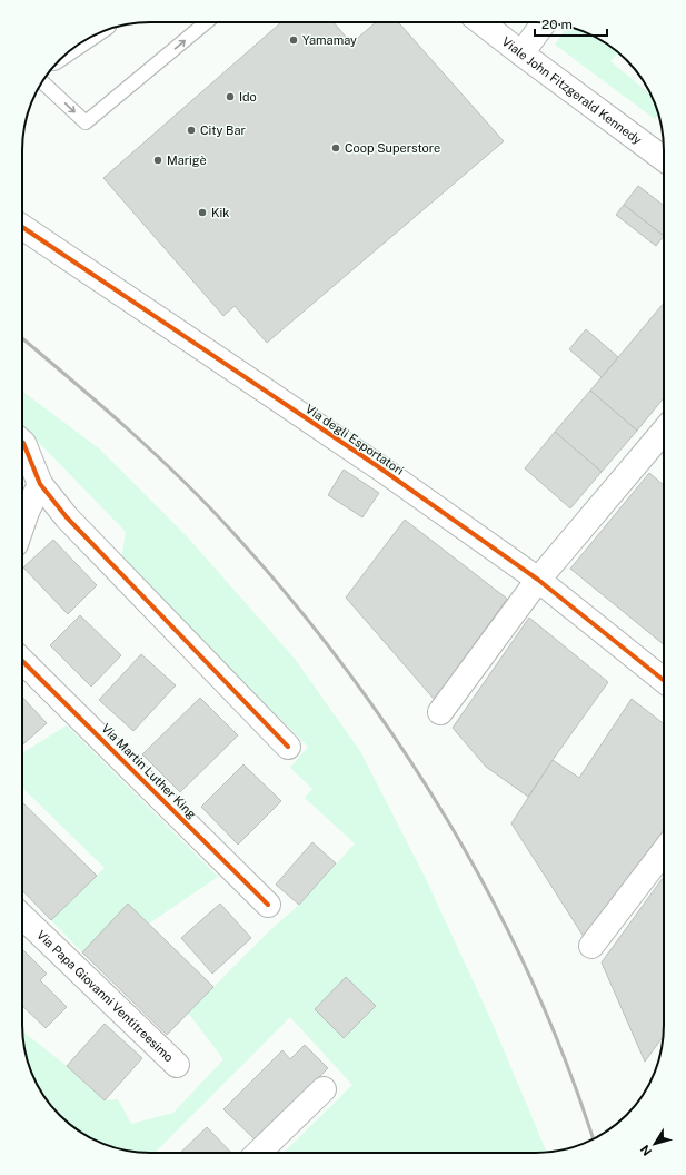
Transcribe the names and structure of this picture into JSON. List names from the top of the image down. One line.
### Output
{"streets":{"street":["Viale John Fitzgerald Kennedy","Via degli Esportatori","Via Martin Luther King","Via Papa Giovanni Ventitreesimo"]},"places":["Yamamay","Ido","City Bar","Coop Superstore","Marigè","Kik"],"scale_bar":"20 m","north":"bottom left"}
